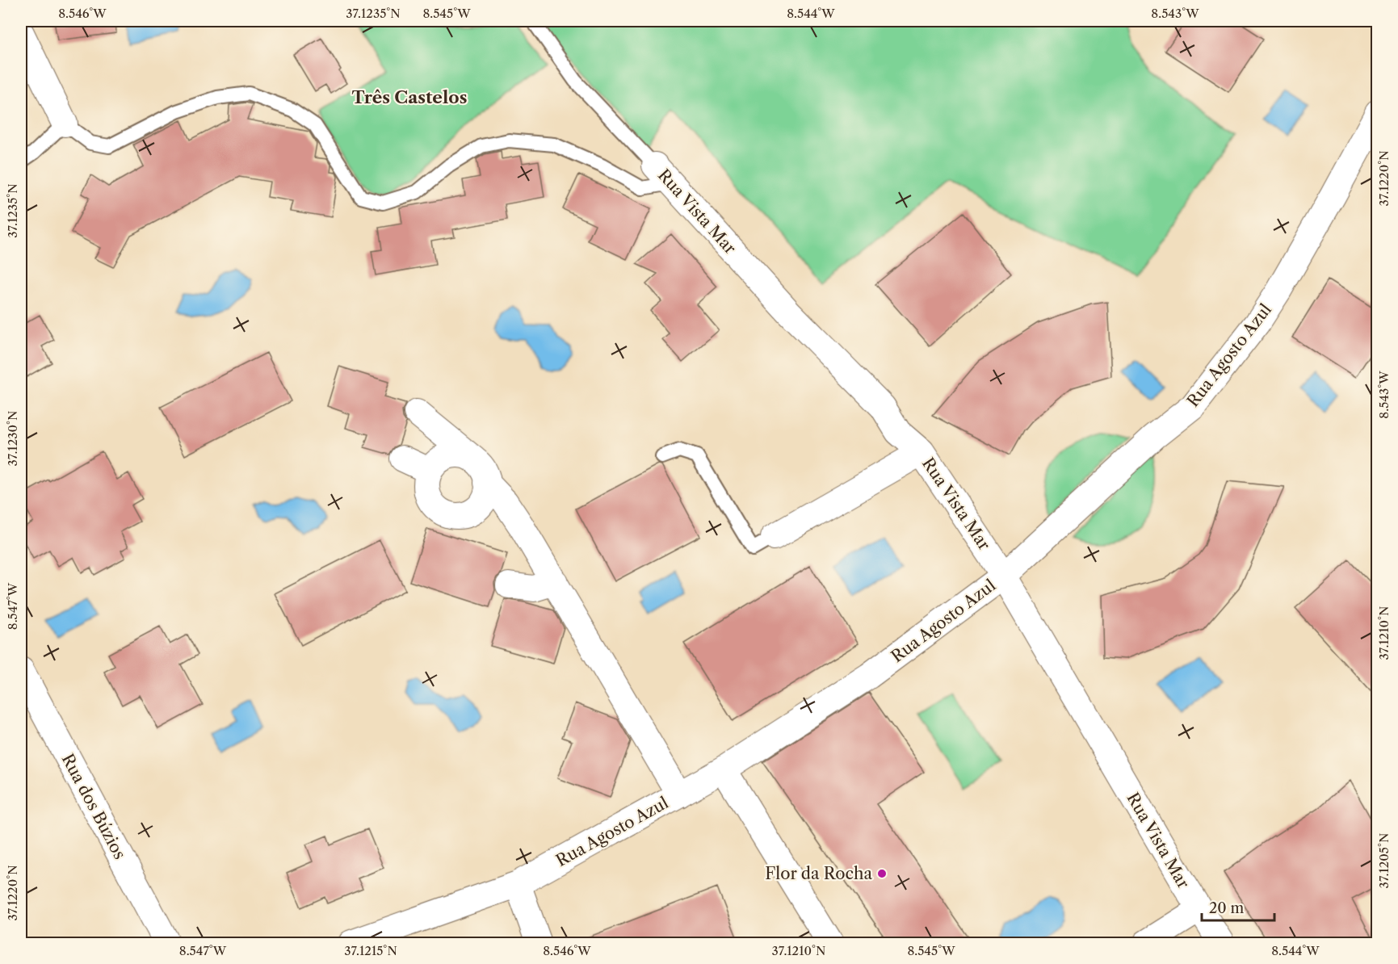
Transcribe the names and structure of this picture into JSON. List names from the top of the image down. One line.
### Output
{"streets":{"street":["Rua Vista Mar","Rua Agosto Azul","Rua dos Búzios"]},"crossings":[["Rua Vista Mar","Rua Agosto Azul"]],"districts":["Três Castelos"],"places":["Flor da Rocha"],"scale_bar":"20 m","coordinates":["8.546°W","37.1235°N","8.545°W","8.544°W","8.543°W","37.1220°N","37.1230°N","8.547°W","37.1210°N","37.1205°N","37.1215°N"]}
